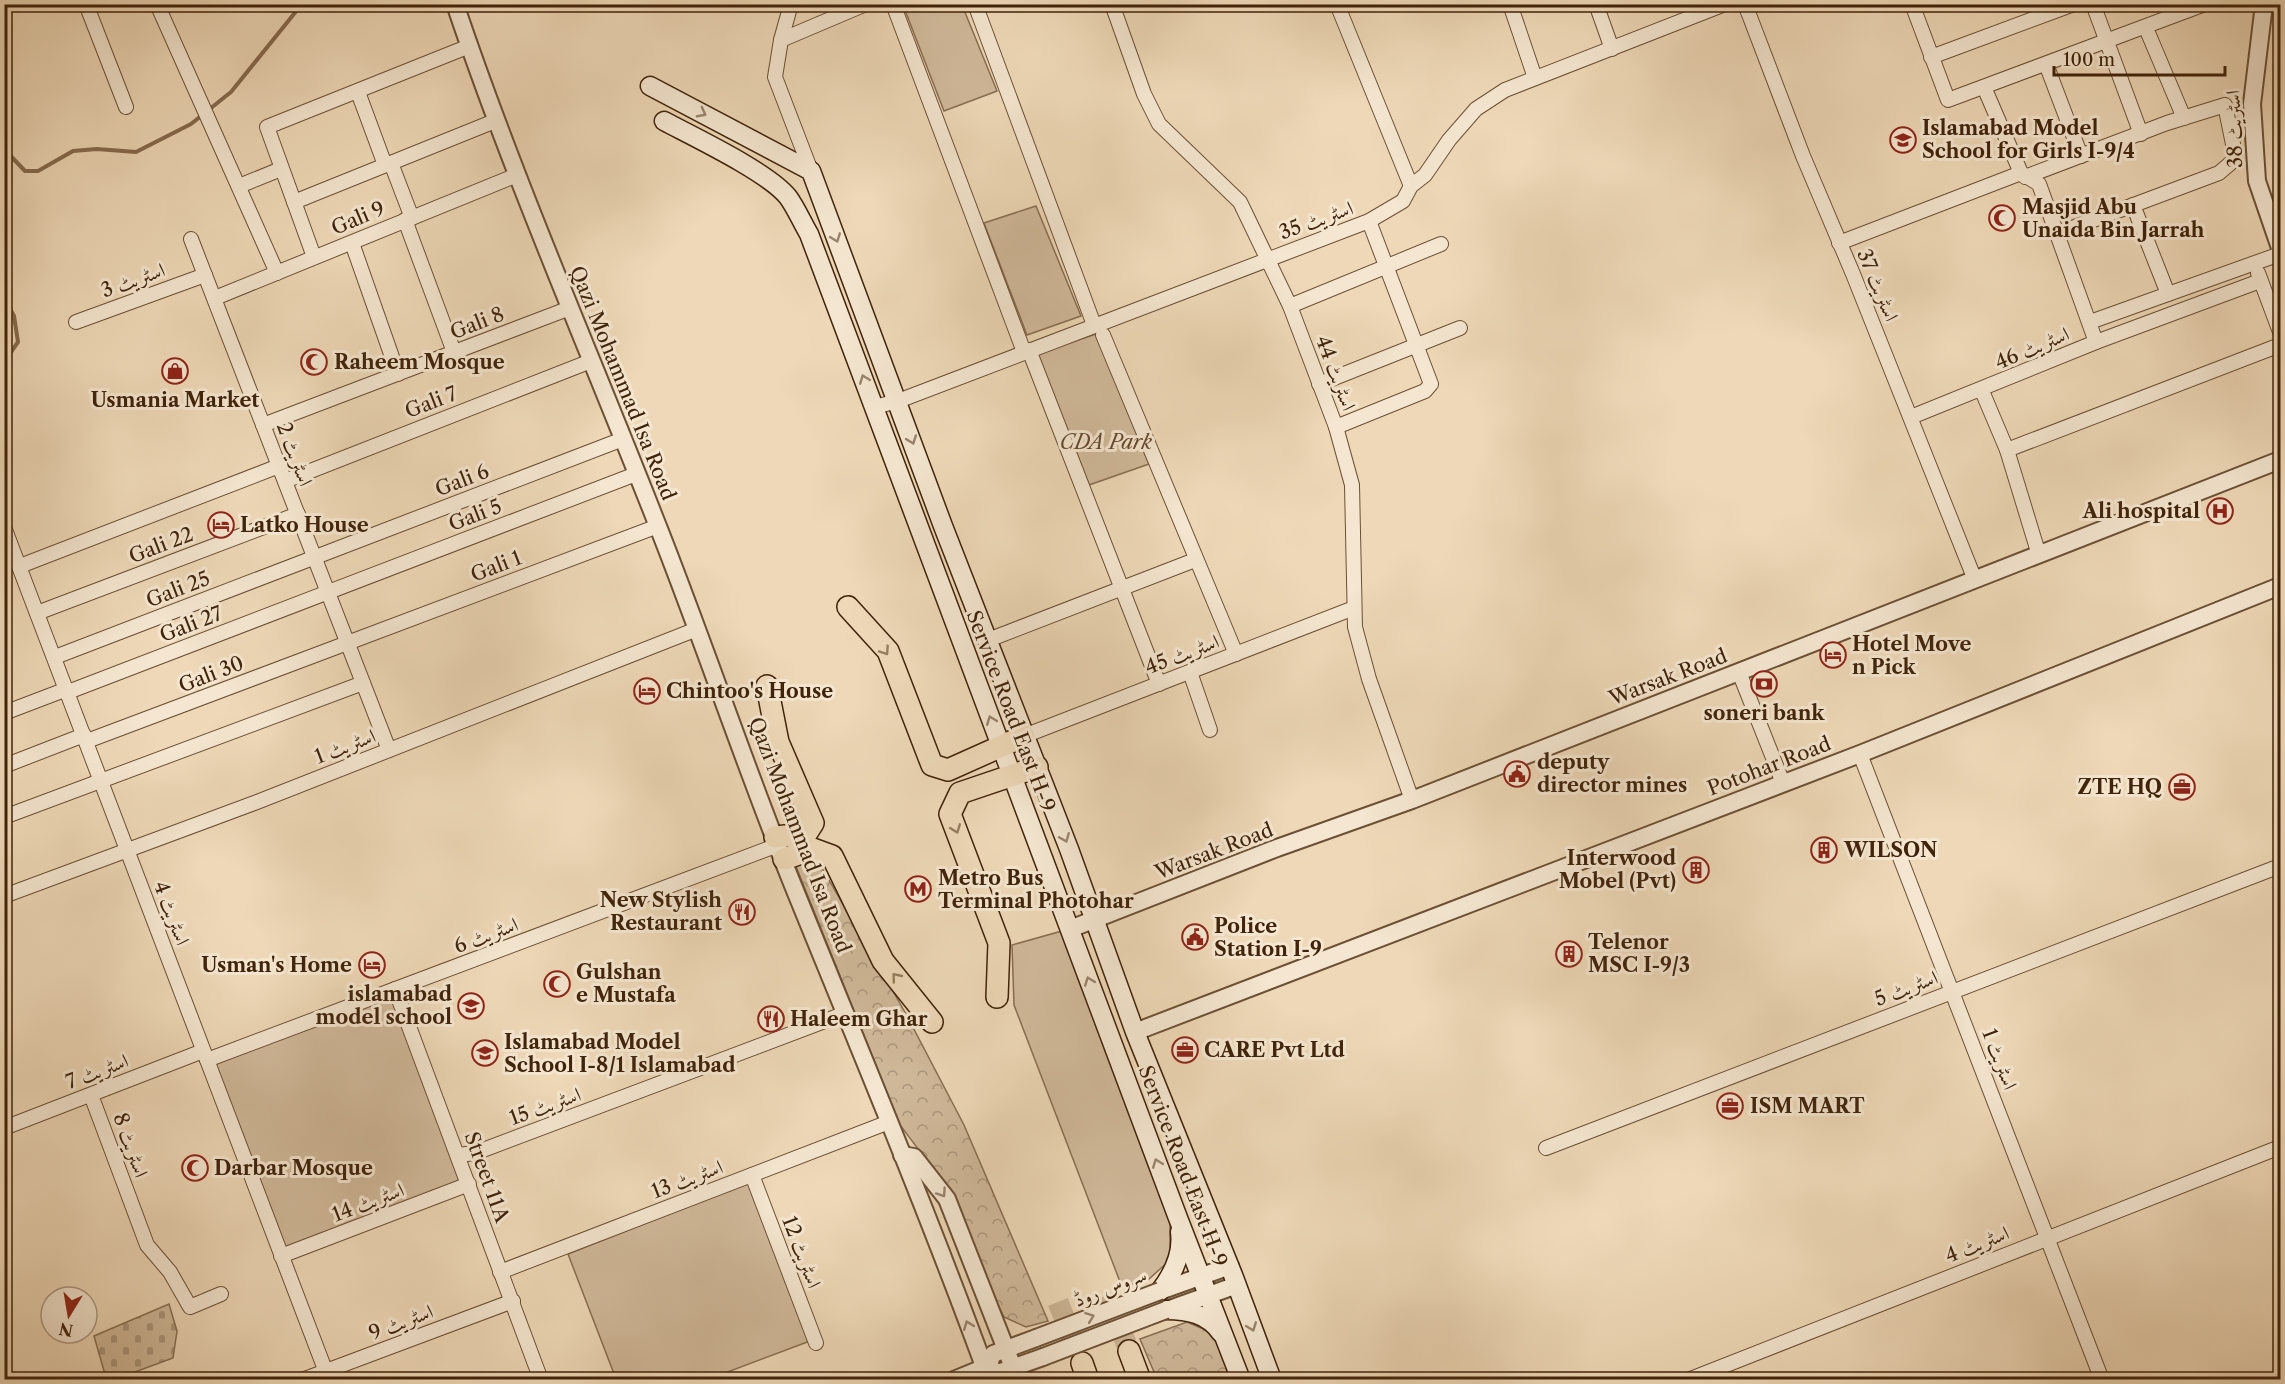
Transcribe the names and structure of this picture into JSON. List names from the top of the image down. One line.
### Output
{"streets":{"main road":["Service Road East H-9"],"street":["اسٹریٹ 38","Gali 9","اسٹریٹ 35","اسٹریٹ 3","اسٹریٹ 37","Gali 8","اسٹریٹ 46","اسٹریٹ 44","Qazi Mohammad Isa Road","Gali 7","اسٹریٹ 2","Gali 6","Gali 5","Gali 22","Gali 1","Gali 25","Gali 27","اسٹریٹ 45","Gali 30","Warsak Road","اسٹریٹ 1","Potohar Road","اسٹریٹ 4","اسٹریٹ 6","اسٹریٹ 5","اسٹریٹ 7","اسٹریٹ 15","اسٹریٹ 8","Street 11A","اسٹریٹ 13","اسٹریٹ 14","اسٹریٹ 12","سروس روڈ","اسٹریٹ 9"]},"crossings":[["Gali 9","Qazi Mohammad Isa Road"],["Gali 9","اسٹریٹ 2"],["اسٹریٹ 35","اسٹریٹ 44"],["اسٹریٹ 35","Service Road East H-9"],["اسٹریٹ 3","اسٹریٹ 2"],["اسٹریٹ 37","Warsak Road"],["Gali 8","Qazi Mohammad Isa Road"],["Gali 8","اسٹریٹ 2"],["اسٹریٹ 46","Warsak Road"],["اسٹریٹ 44","اسٹریٹ 45"],["اسٹریٹ 44","Warsak Road"],["Qazi Mohammad Isa Road","Gali 7"],["Qazi Mohammad Isa Road","Gali 6"],["Qazi Mohammad Isa Road","Gali 5"],["Qazi Mohammad Isa Road","Gali 1"],["Qazi Mohammad Isa Road","اسٹریٹ 1"],["Qazi Mohammad Isa Road","اسٹریٹ 6"],["Qazi Mohammad Isa Road","اسٹریٹ 15"],["Qazi Mohammad Isa Road","اسٹریٹ 13"],["Qazi Mohammad Isa Road","سروس روڈ"],["Gali 7","اسٹریٹ 2"],["اسٹریٹ 2","Gali 6"],["اسٹریٹ 2","Gali 5"],["اسٹریٹ 2","Gali 22"],["اسٹریٹ 2","Gali 1"],["اسٹریٹ 2","Gali 25"],["اسٹریٹ 2","Gali 27"],["اسٹریٹ 2","Gali 30"],["اسٹریٹ 2","اسٹریٹ 1"],["Gali 6","Gali 25"],["Gali 5","Gali 27"],["Gali 22","اسٹریٹ 4"],["Gali 1","Gali 30"],["Gali 25","اسٹریٹ 4"],["Gali 27","اسٹریٹ 4"],["اسٹریٹ 45","Service Road East H-9"],["Gali 30","اسٹریٹ 4"],["Warsak Road","Service Road East H-9"],["Service Road East H-9","Potohar Road"],["Service Road East H-9","سروس روڈ"],["اسٹریٹ 1","Potohar Road"],["اسٹریٹ 1","اسٹریٹ 4"],["اسٹریٹ 1","اسٹریٹ 5"],["اسٹریٹ 4","اسٹریٹ 6"],["اسٹریٹ 4","اسٹریٹ 7"],["اسٹریٹ 4","اسٹریٹ 14"],["اسٹریٹ 4","اسٹریٹ 9"],["اسٹریٹ 6","اسٹریٹ 7"],["اسٹریٹ 6","Street 11A"],["اسٹریٹ 7","اسٹریٹ 8"],["اسٹریٹ 15","Street 11A"],["Street 11A","اسٹریٹ 13"],["Street 11A","اسٹریٹ 14"],["Street 11A","اسٹریٹ 9"],["اسٹریٹ 13","اسٹریٹ 12"]],"parks":["CDA Park"],"places":{"school or university":["Islamabad Model School for Girls I-9/4","islamabad model school","Islamabad Model School I-8/1 Islamabad"],"mosque":["Masjid Abu Unaida Bin Jarrah","Raheem Mosque","Gulshan e Mustafa","Darbar Mosque"],"shop":["Usmania Market"],"hospital":["Ali hospital"],"hotel":["Latko House","Hotel Move n Pick","Chintoo's House","Usman's Home"],"bank":["soneri bank"],"public building":["deputy director mines","Police Station I-9"],"office":["ZTE HQ","CARE Pvt Ltd","ISM MART"],"building":["WILSON","Interwood Mobel (Pvt)","Telenor MSC I-9/3"],"metro station":["Metro Bus Terminal Photohar"],"restaurant":["New Stylish Restaurant","Haleem Ghar"]},"scale_bar":"100 m","north":"bottom"}
